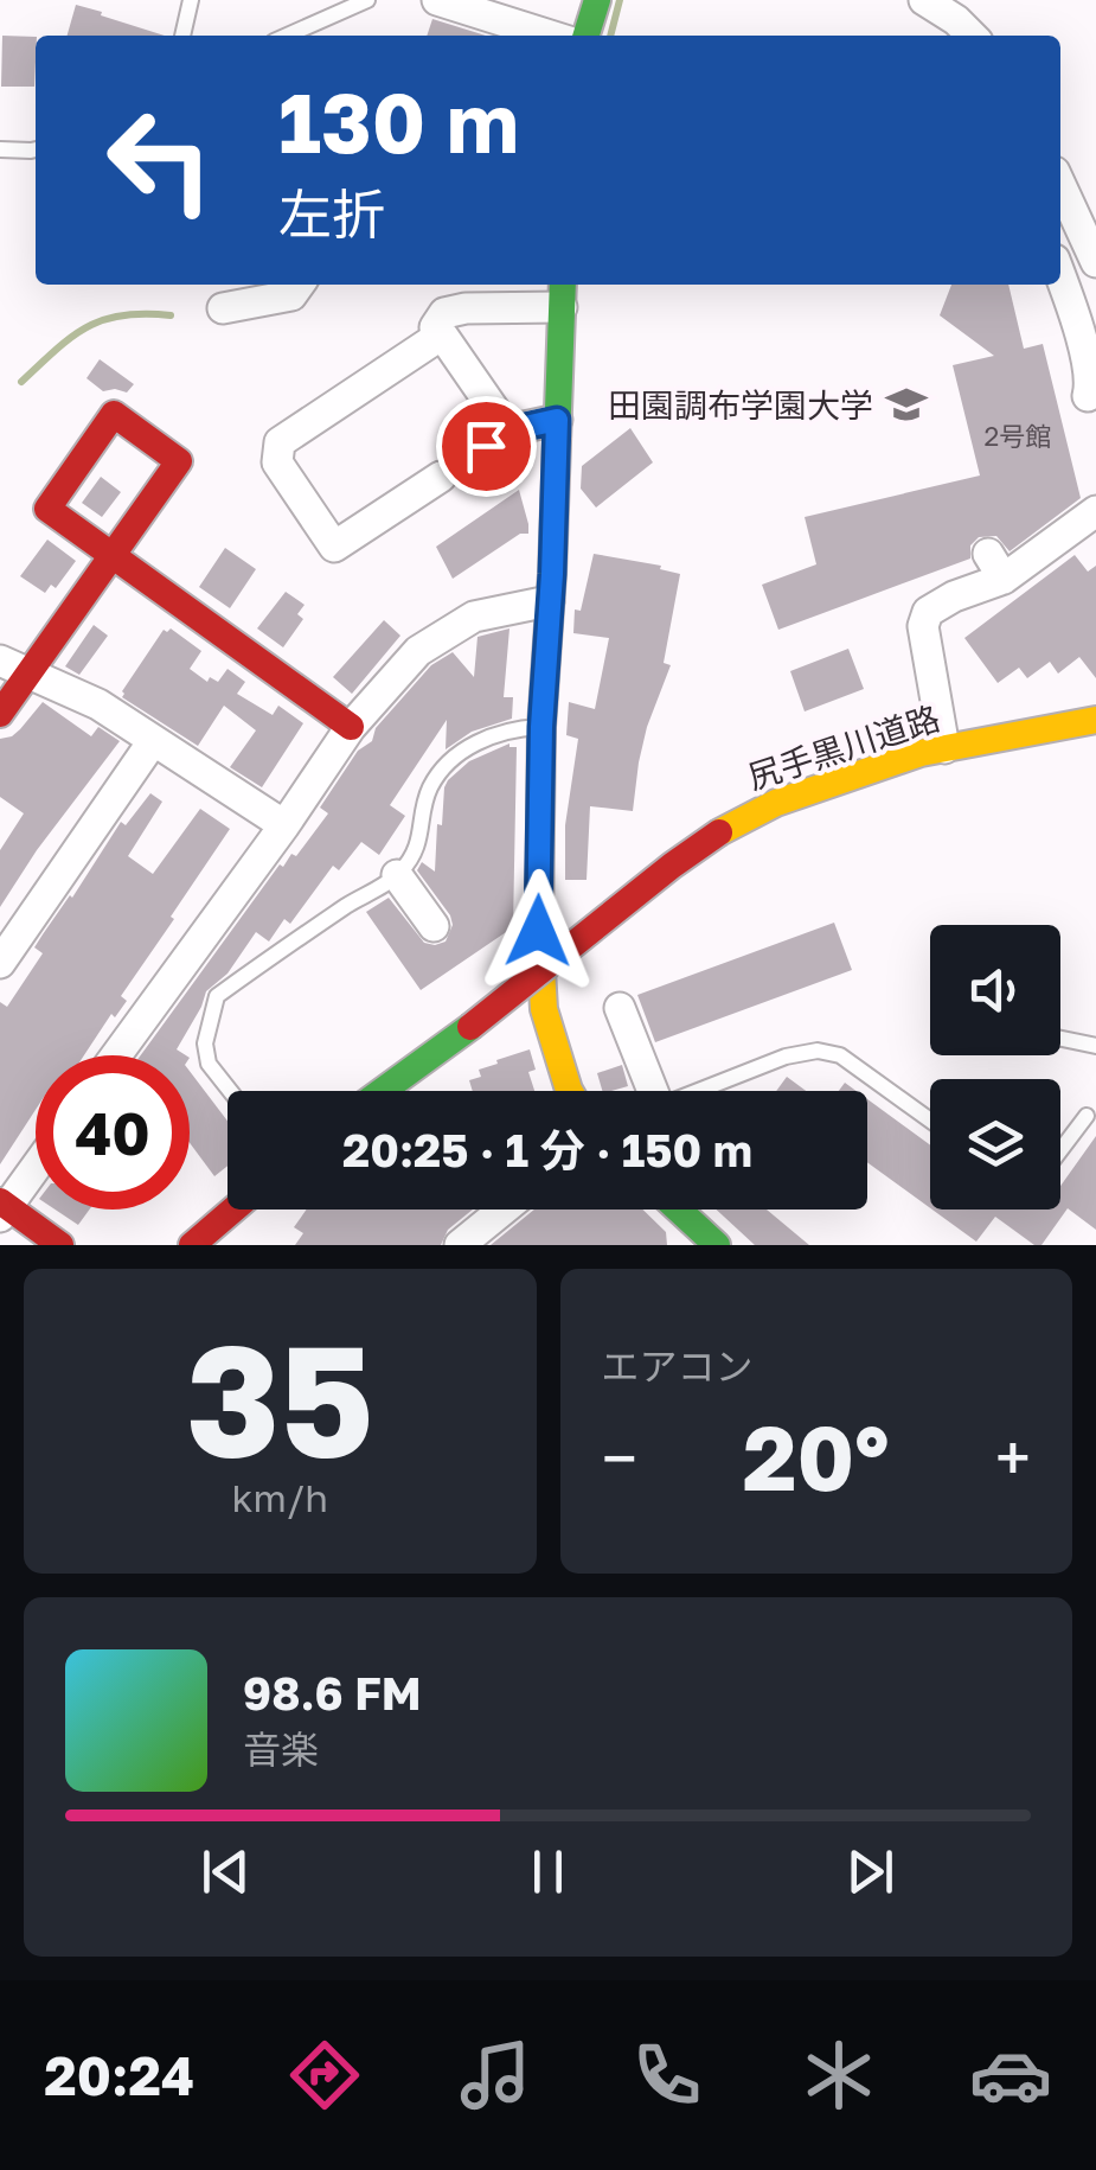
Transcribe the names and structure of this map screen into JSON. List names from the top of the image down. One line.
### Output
{"streets":{"street":["尻手黒川道路"]},"places":{"school or university":["田園調布学園大学"]},"house_numbers":["2号館"],"page":{"turn":["130 m","左折"],"limit":"40","trip":"20:25 · 1 分 · 150 m","tile":[["35","km/h"],"エアコン"],"heat":["−","20°","+"],"song":["98.6 FM","音楽"],"tabs":"20:24"}}
